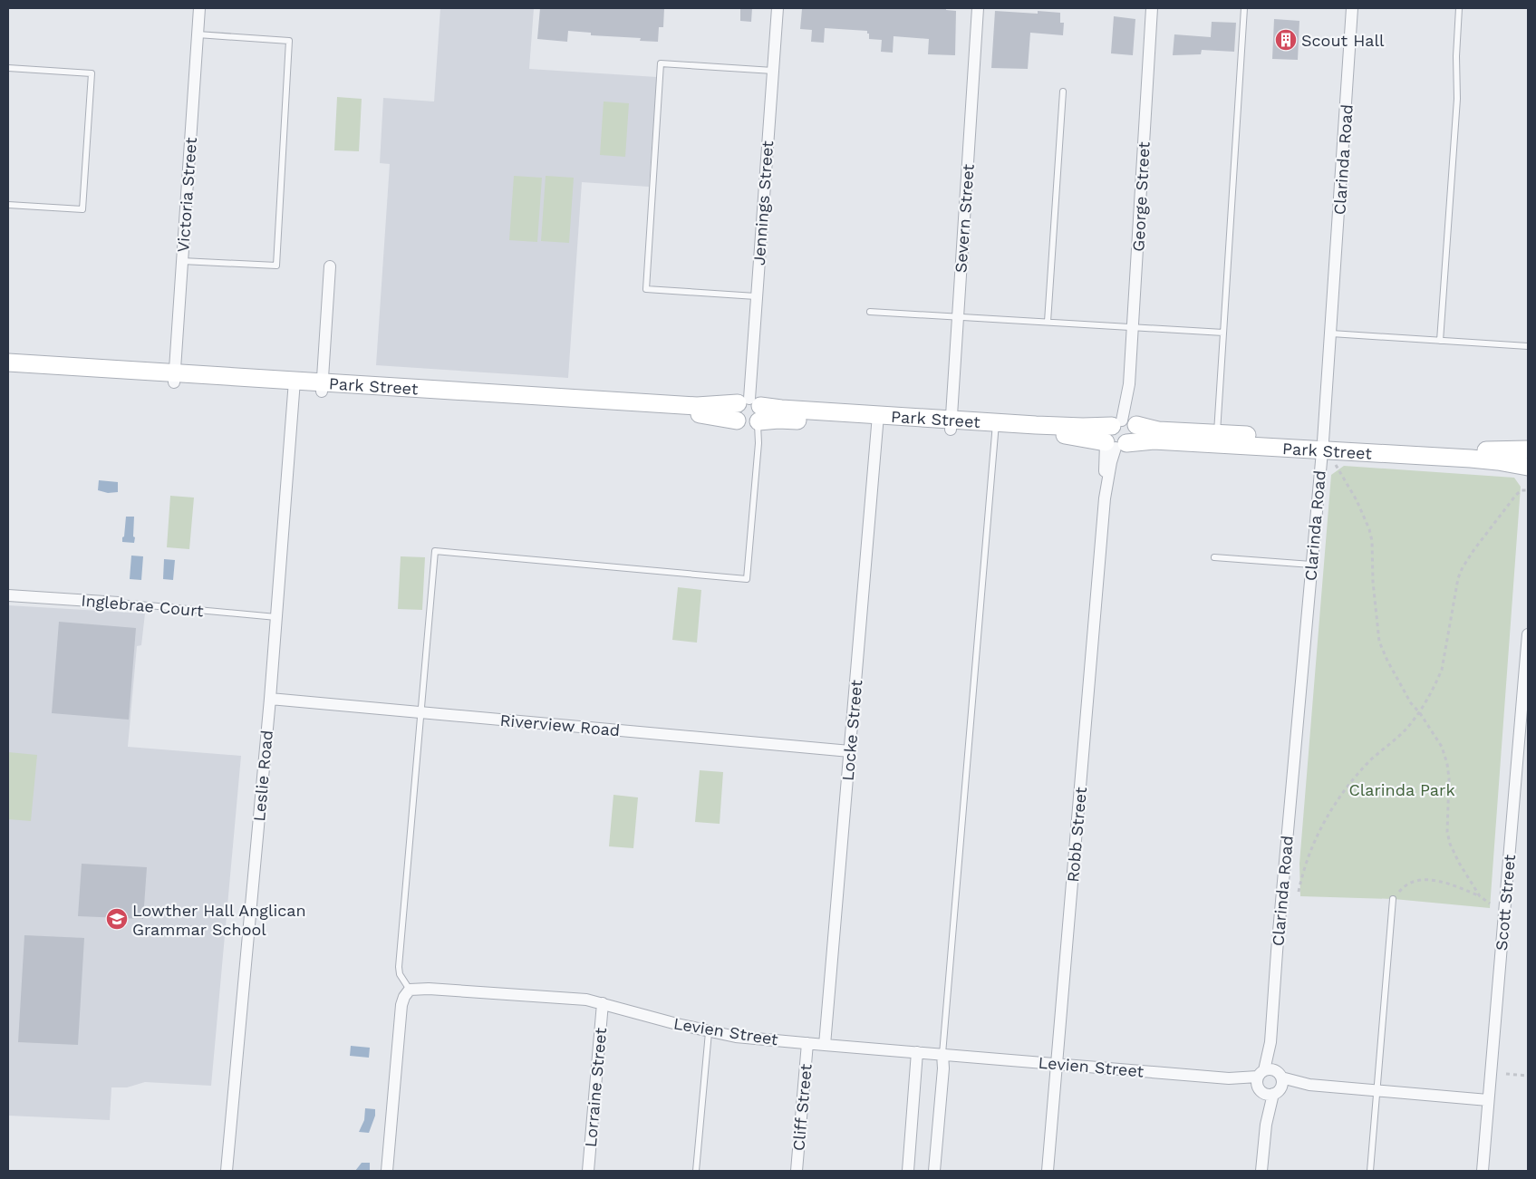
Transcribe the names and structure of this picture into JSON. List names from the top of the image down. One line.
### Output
{"streets":{"street":["Clarinda Road","Victoria Street","George Street","Jennings Street","Severn Street","Park Street","Inglebrae Court","Riverview Road","Locke Street","Leslie Road","Robb Street","Scott Street","Levien Street","Lorraine Street","Cliff Street"]},"crossings":[["Clarinda Road","Park Street"],["Clarinda Road","Levien Street"],["Victoria Street","Park Street"],["George Street","Park Street"],["Jennings Street","Park Street"],["Severn Street","Park Street"],["Park Street","Locke Street"],["Park Street","Leslie Road"],["Park Street","Robb Street"],["Inglebrae Court","Leslie Road"],["Riverview Road","Locke Street"],["Riverview Road","Leslie Road"],["Locke Street","Levien Street"],["Robb Street","Levien Street"],["Scott Street","Levien Street"],["Levien Street","Lorraine Street"],["Levien Street","Cliff Street"]],"parks":["Clarinda Park"],"places":{"building":["Scout Hall"],"school or university":["Lowther Hall Anglican Grammar School"]}}
